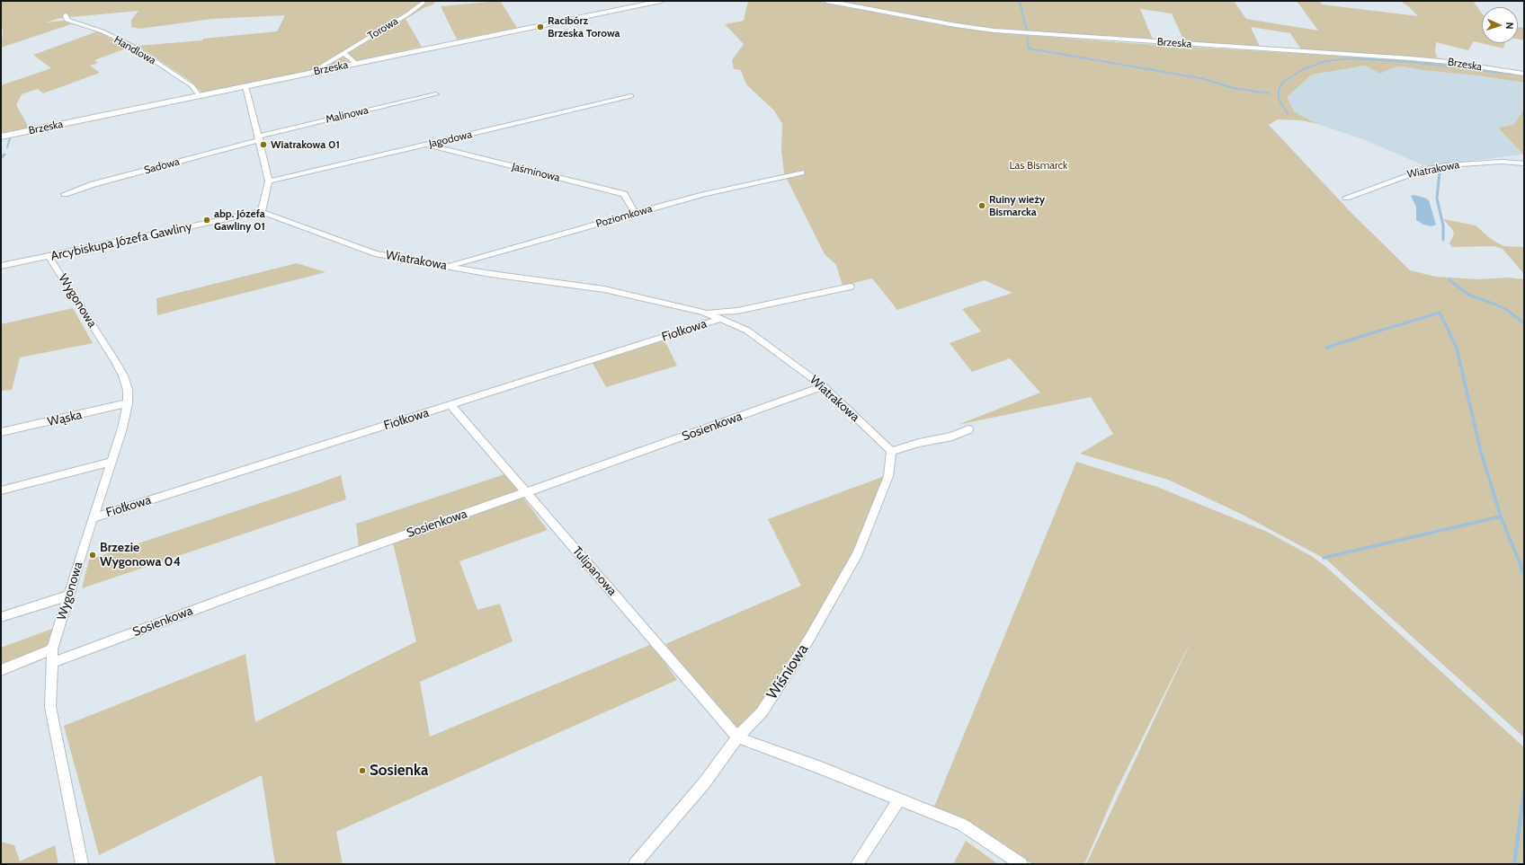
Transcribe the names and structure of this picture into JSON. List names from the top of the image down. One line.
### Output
{"streets":{"street":["Torowa","Brzeska","Handlowa","Malinowa","Jagodowa","Sadowa","Wiatrakowa","Jaśminowa","Poziomkowa","Arcybiskupa Józefa Gawliny","Wygonowa","Fiołkowa","Wąska","Sosienkowa","Tulipanowa","Wiśniowa"]},"crossings":[["Torowa","Brzeska"],["Brzeska","Handlowa"],["Malinowa","Sadowa"],["Jagodowa","Jaśminowa"],["Wiatrakowa","Poziomkowa"],["Wiatrakowa","Arcybiskupa Józefa Gawliny"],["Wiatrakowa","Fiołkowa"],["Wiatrakowa","Sosienkowa"],["Wiatrakowa","Wiśniowa"],["Jaśminowa","Poziomkowa"],["Arcybiskupa Józefa Gawliny","Wygonowa"],["Wygonowa","Fiołkowa"],["Wygonowa","Wąska"],["Wygonowa","Sosienkowa"],["Fiołkowa","Tulipanowa"],["Sosienkowa","Tulipanowa"],["Tulipanowa","Wiśniowa"]],"parks":["Las Bismarck"],"places":["Racibórz Brzeska Torowa","Wiatrakowa 01","Ruiny wieży Bismarcka","abp. Józefa Gawliny 01","Brzezie Wygonowa 04","Sosienka"],"north":"right"}
